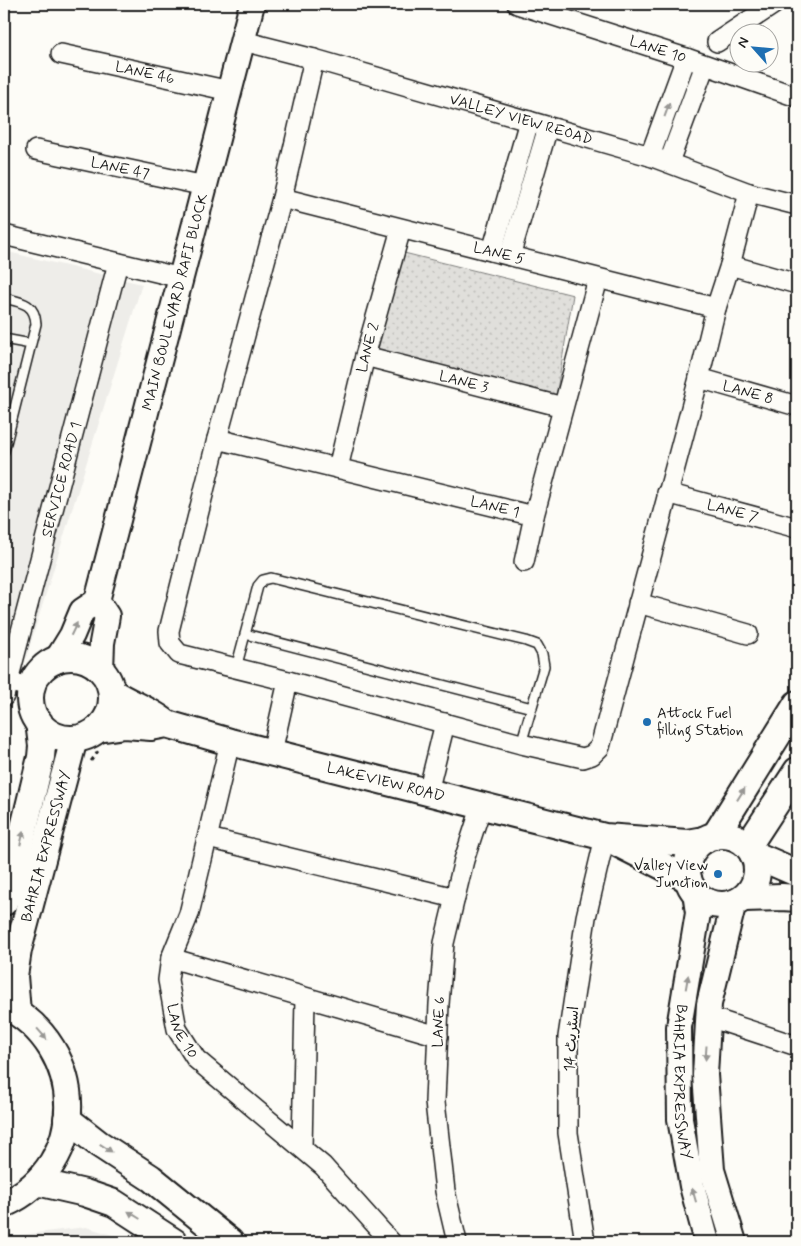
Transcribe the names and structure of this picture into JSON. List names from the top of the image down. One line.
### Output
{"streets":{"main road":["LAKEVIEW ROAD","BAHRIA EXPRESSWAY"],"street":["LANE 10","LANE 46","VALLEY VIEW REOAD","LANE 47","LANE 5","MAIN BOULEVARD RAFI BLOCK","LANE 2","LANE 3","LANE 8","SERVICE ROAD 1","LANE 1","LANE 7","LANE 6","اسٹریٹ 14"]},"crossings":[["LANE 10","LAKEVIEW ROAD"],["LANE 46","MAIN BOULEVARD RAFI BLOCK"],["VALLEY VIEW REOAD","MAIN BOULEVARD RAFI BLOCK"],["LANE 47","MAIN BOULEVARD RAFI BLOCK"],["LANE 5","LANE 2"],["LANE 5","LANE 1"],["LANE 2","LANE 3"],["LANE 2","LANE 1"],["LANE 3","LANE 1"],["SERVICE ROAD 1","BAHRIA EXPRESSWAY"],["LAKEVIEW ROAD","LANE 6"],["LAKEVIEW ROAD","اسٹریٹ 14"]],"places":["Attock Fuel filling Station","Valley View Junction"],"north":"top left"}
